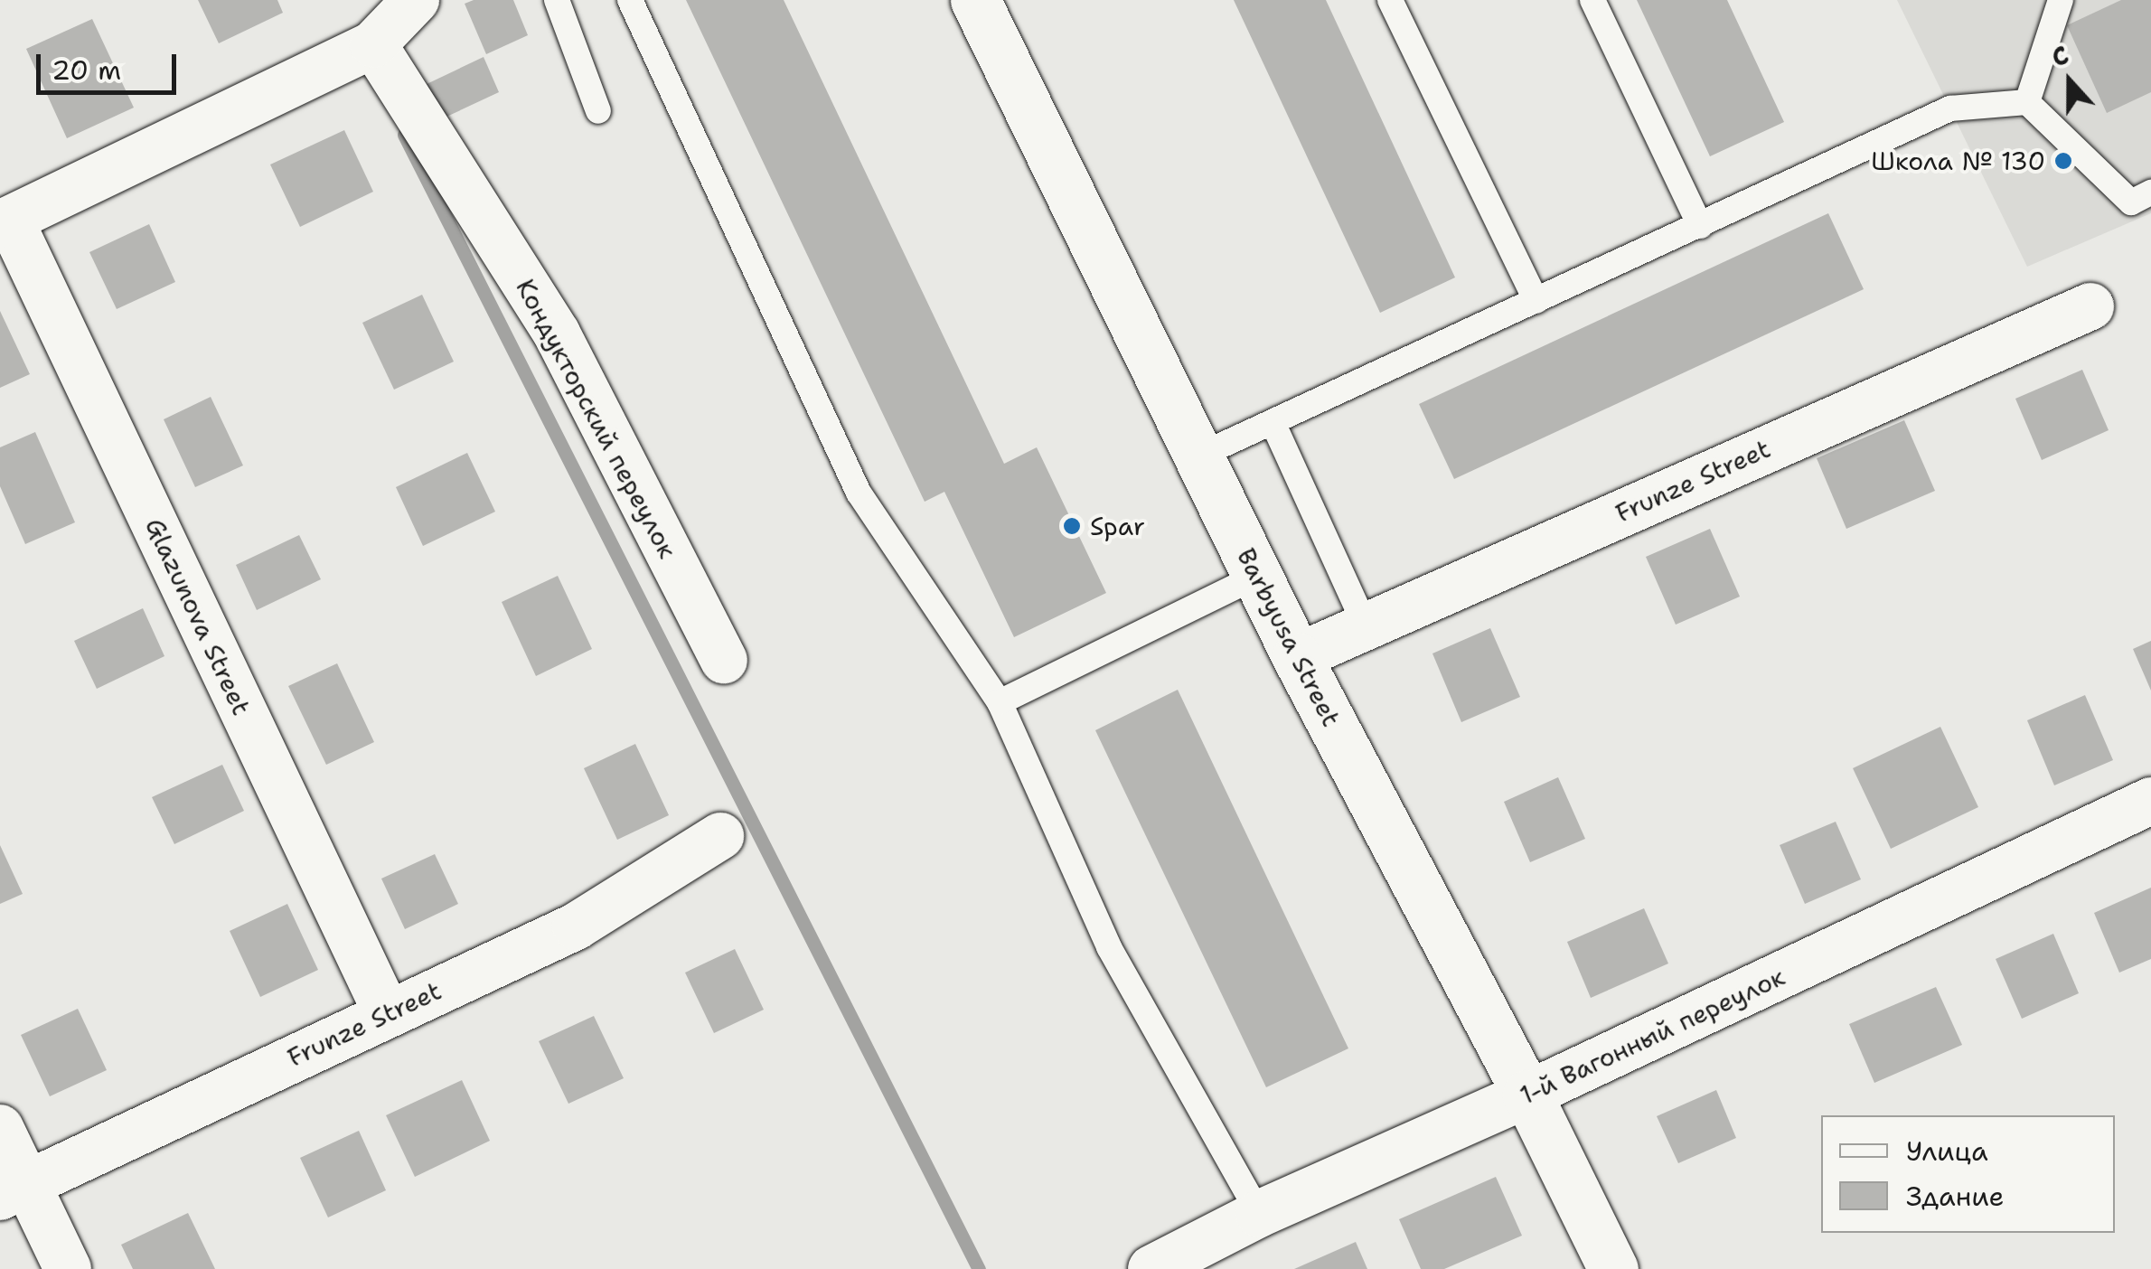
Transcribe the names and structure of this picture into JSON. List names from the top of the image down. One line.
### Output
{"streets":{"street":["Кондукторский переулок","Frunze Street","Glazunova Street","Barbyusa Street","1-й Вагонный переулок"]},"crossings":[["Frunze Street","Glazunova Street"],["Frunze Street","Barbyusa Street"],["Barbyusa Street","1-й Вагонный переулок"]],"places":["Школа № 130","Spar"],"legend":["Улица","Здание"],"scale_bar":"20 m","north":"top"}
